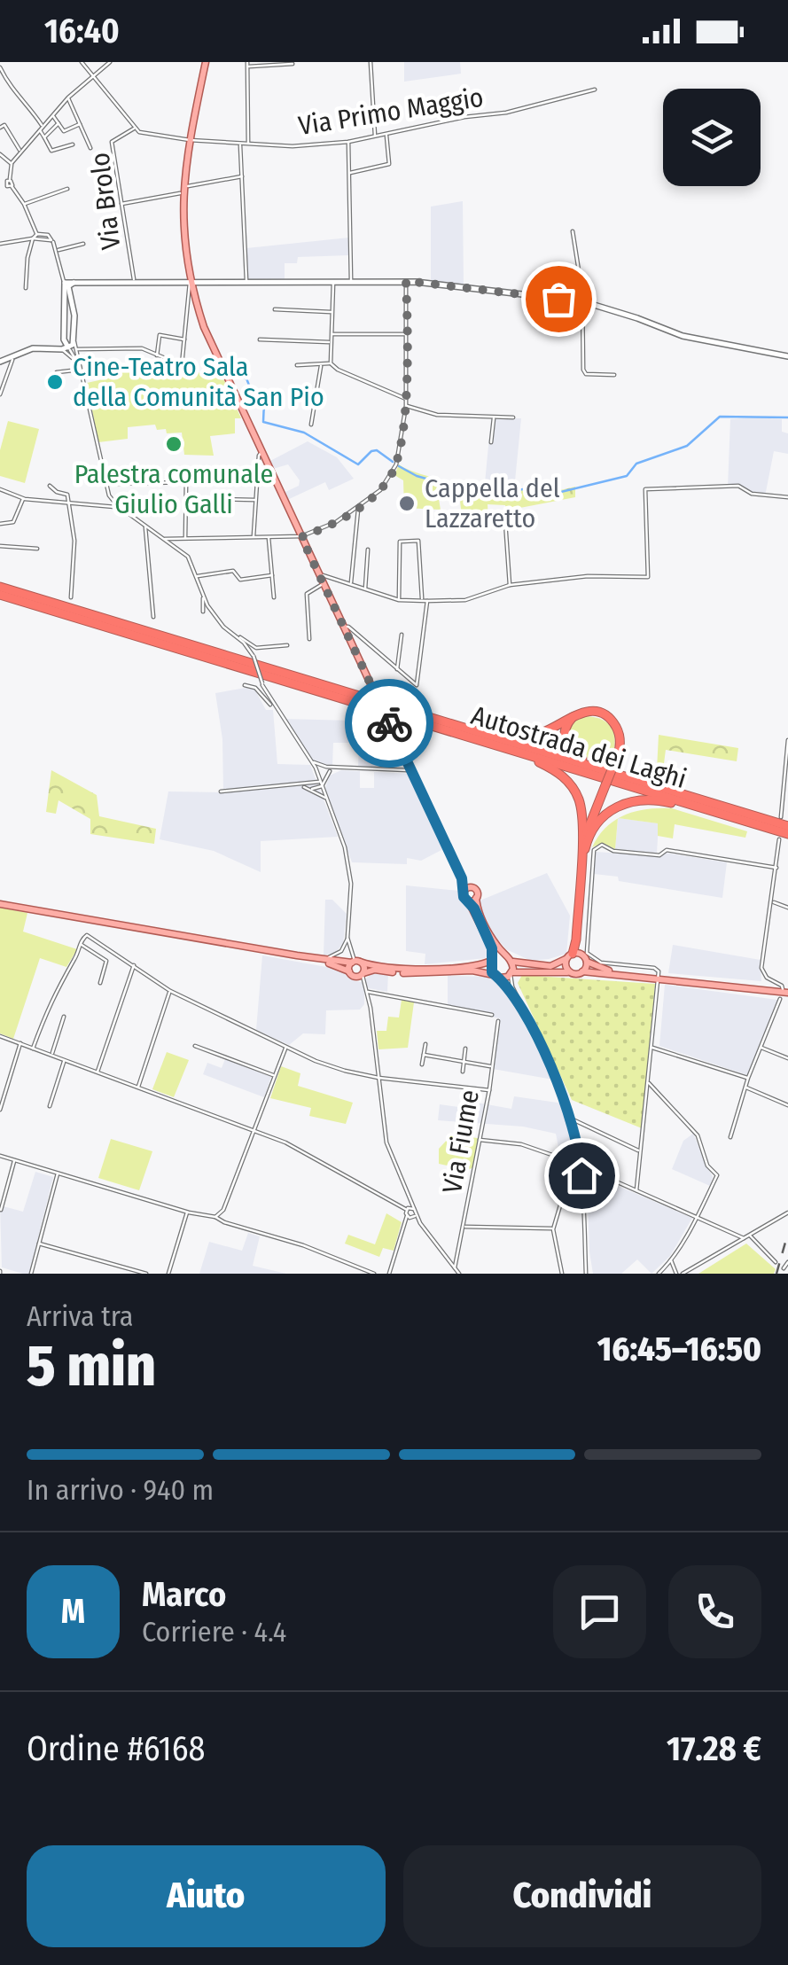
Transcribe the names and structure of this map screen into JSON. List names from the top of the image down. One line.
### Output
{"streets":{"highway":["Autostrada dei Laghi"],"street":["Via Primo Maggio","Via Brolo","Via Fiume"]},"crossings":[["Via Primo Maggio","Via Brolo"]],"places":["Cine-Teatro Sala della Comunità San Pio","Palestra comunale Giulio Galli","Cappella del Lazzaretto"],"page":{"status":"16:40","heading":["5 min","Arriva tra","16:45–16:50"],"panel":["Marco","Corriere · 4.4","Ordine #6168","17.28 €"],"bar":"In arrivo · 940 m","round":"M","buttons":["Aiuto","Condividi"]}}
